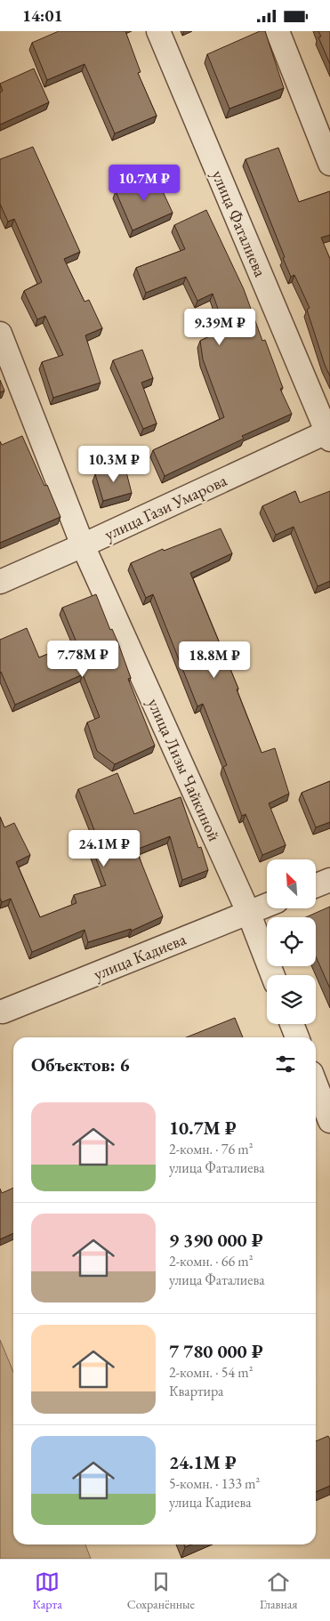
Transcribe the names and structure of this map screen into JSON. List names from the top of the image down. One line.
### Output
{"streets":{"street":["улица Фаталиева","улица Гази Умарова","улица Лизы Чайкиной","улица Кадиева"]},"crossings":[["улица Фаталиева","улица Гази Умарова"],["улица Гази Умарова","улица Лизы Чайкиной"],["улица Лизы Чайкиной","улица Кадиева"]],"north":"top left","page":{"status":"14:01","price":["10.7M ₽","9.39M ₽","10.3M ₽","7.78M ₽","18.8M ₽","24.1M ₽"],"heading":"Объектов: 6","list":[{"name":"10.7M ₽","note":"2-комн. · 76 m² · улица Фаталиева"},{"name":"9 390 000 ₽","note":"2-комн. · 66 m² · улица Фаталиева"},{"name":"7 780 000 ₽","note":"2-комн. · 54 m² · Квартира"},{"name":"24.1M ₽","note":"5-комн. · 133 m² · улица Кадиева"}],"tabs":["Карта","Сохранённые","Главная"]}}
